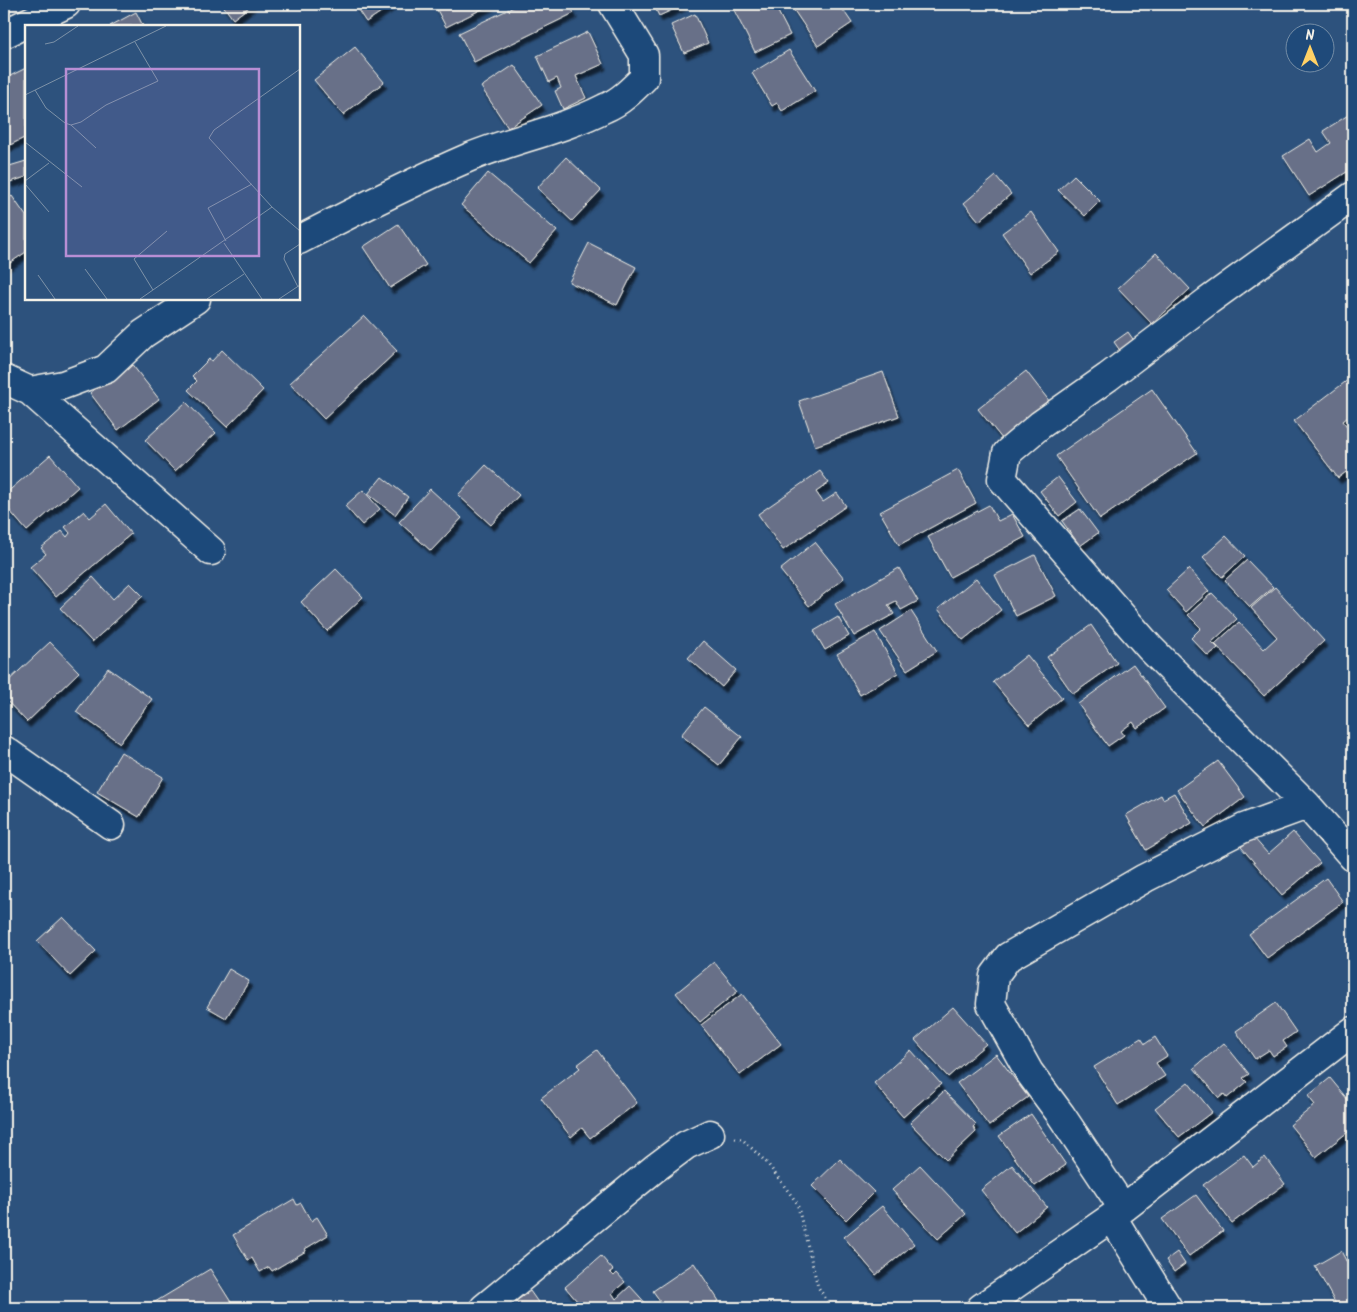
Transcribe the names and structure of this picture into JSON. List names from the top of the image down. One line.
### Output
{"north":"top"}
